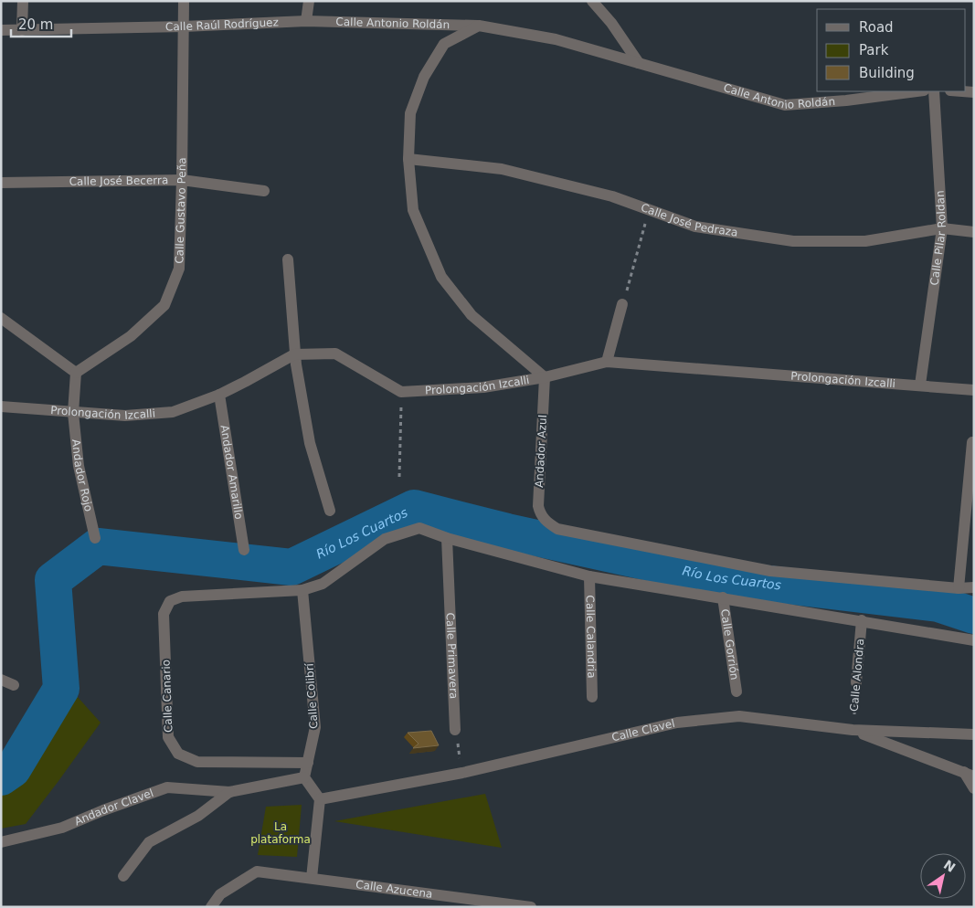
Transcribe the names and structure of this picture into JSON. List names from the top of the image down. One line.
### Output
{"streets":{"street":["Calle Antonio Roldán","Calle Raúl Rodríguez","Calle José Becerra","Calle Gustavo Peña","Calle José Pedraza","Calle Pilar Roldan","Prolongación Izcalli","Andador Azul","Andador Amarillo","Andador Rojo","Calle Calandria","Calle Gorrión","Calle Primavera","Calle Alondra","Calle Canario","Calle Colibrí","Calle Clavel","Andador Clavel","Calle Azucena"]},"crossings":[["Calle Antonio Roldán","Calle Raúl Rodríguez"],["Calle Antonio Roldán","Calle José Pedraza"],["Calle Antonio Roldán","Prolongación Izcalli"],["Calle Antonio Roldán","Andador Azul"],["Calle Raúl Rodríguez","Calle Gustavo Peña"],["Calle José Becerra","Calle Gustavo Peña"],["Calle Gustavo Peña","Andador Rojo"],["Calle José Pedraza","Calle Pilar Roldan"],["Calle Pilar Roldan","Prolongación Izcalli"],["Prolongación Izcalli","Andador Azul"],["Prolongación Izcalli","Andador Amarillo"],["Prolongación Izcalli","Andador Rojo"],["Calle Alondra","Calle Clavel"],["Calle Canario","Calle Colibrí"],["Calle Colibrí","Andador Clavel"]],"water":["Río Los Cuartos"],"parks":["La plataforma"],"legend":["Road","Park","Building"],"scale_bar":"20 m","north":"top right"}
